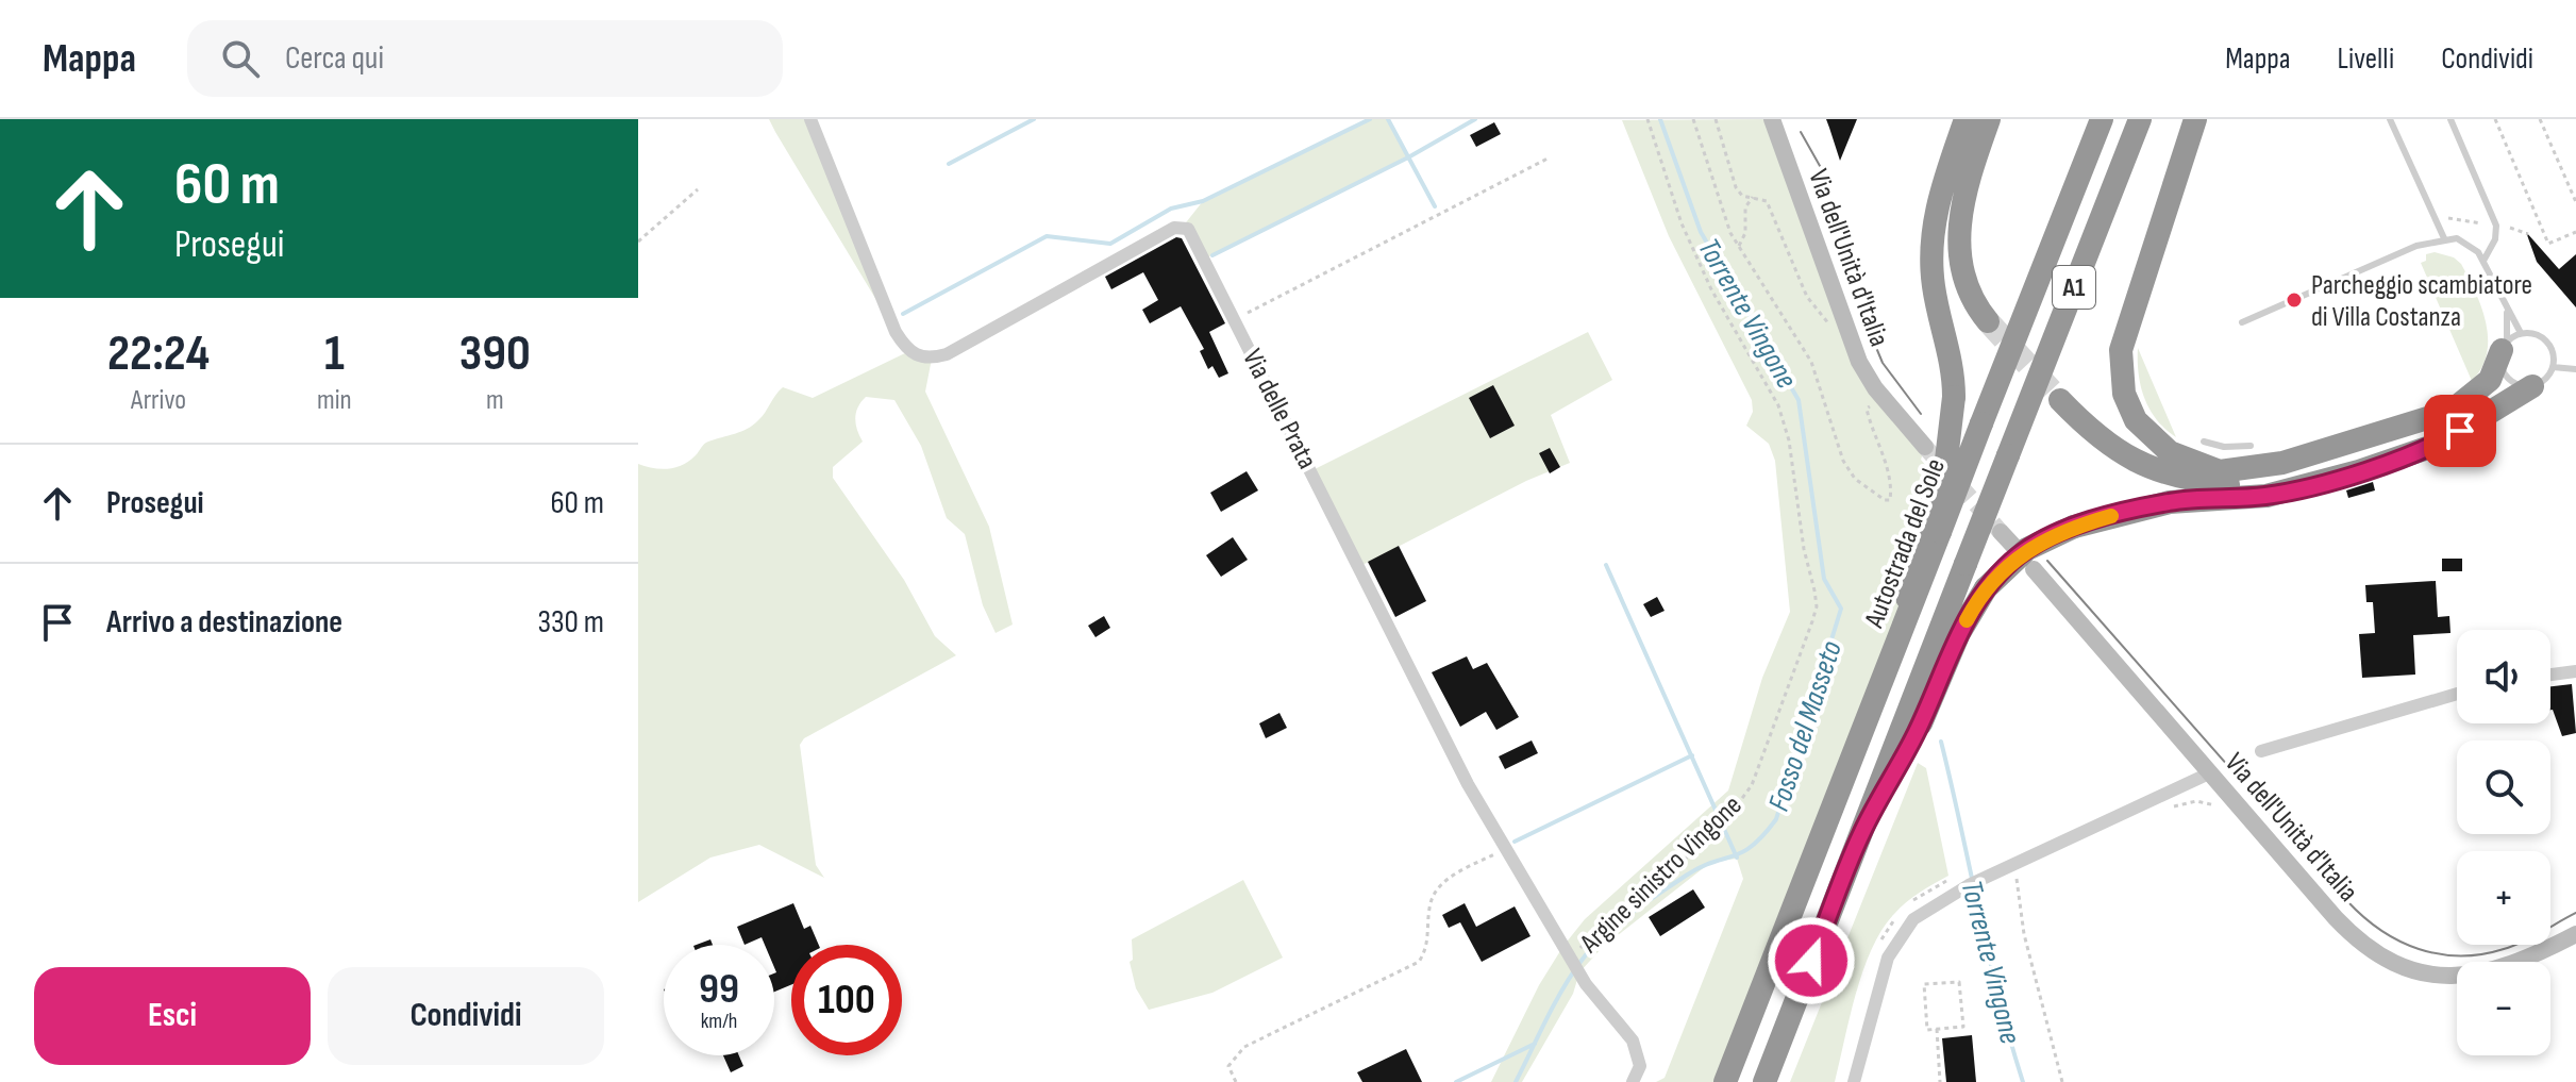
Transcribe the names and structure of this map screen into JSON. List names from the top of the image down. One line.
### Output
{"streets":{"highway":["A1","Autostrada del Sole"],"street":["Via dell'Unità d'Italia","Via delle Prata"],"path":["Argine sinistro Vingone"]},"crossings":[["Via delle Prata","Argine sinistro Vingone"]],"water":["Torrente Vingone","Fosso del Masseto"],"places":["Parcheggio scambiatore di Villa Costanza"],"page":{"header":"Mappa","search":"Cerca qui","nav":["Mappa","Livelli","Condividi"],"turn":["60 m","Prosegui"],"eta":["22:24","Arrivo","1","min","390","m"],"list":[{"name":"Prosegui","value":"60 m"},{"name":"Arrivo a destinazione","value":"330 m"}],"map_buttons":["+","−"],"speed":"99 km/h","limit":"100","buttons":["Esci","Condividi"]}}
